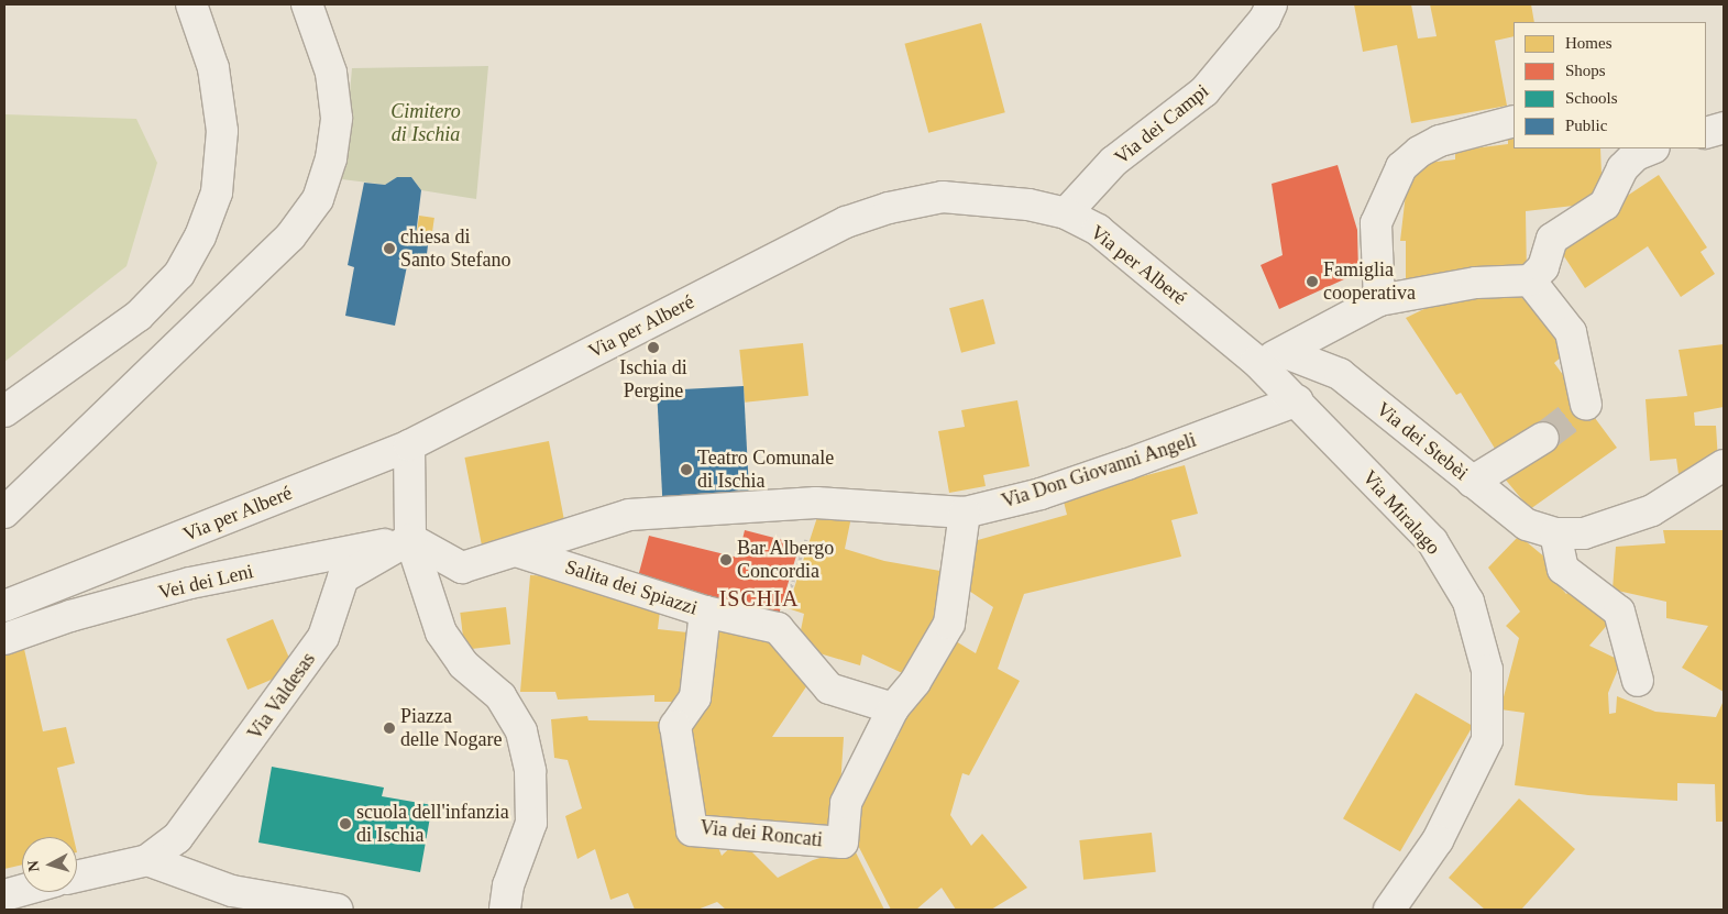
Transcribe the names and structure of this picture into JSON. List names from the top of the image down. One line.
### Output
{"streets":{"street":["Via dei Campi","Via per Alberé","Via dei Stebèi","Via Don Giovanni Angeli","Via Miralago","Vei dei Leni","Salita dei Spiazzi","Via Valdesas","Via dei Roncati"]},"crossings":[["Via dei Campi","Via per Alberé"],["Via per Alberé","Via Don Giovanni Angeli"],["Via per Alberé","Via Miralago"],["Via Don Giovanni Angeli","Via Miralago"],["Via Don Giovanni Angeli","Vei dei Leni"],["Via Don Giovanni Angeli","Salita dei Spiazzi"],["Via Don Giovanni Angeli","Via Valdesas"],["Vei dei Leni","Via Valdesas"],["Salita dei Spiazzi","Via dei Roncati"]],"districts":["ISCHIA"],"parks":["Cimitero di Ischia"],"places":["chiesa di Santo Stefano","Famiglia cooperativa","Ischia di Pergine","Teatro Comunale di Ischia","Bar Albergo Concordia","Piazza delle Nogare","scuola dell'infanzia di Ischia"],"legend":["Homes","Shops","Schools","Public"],"north":"left"}
